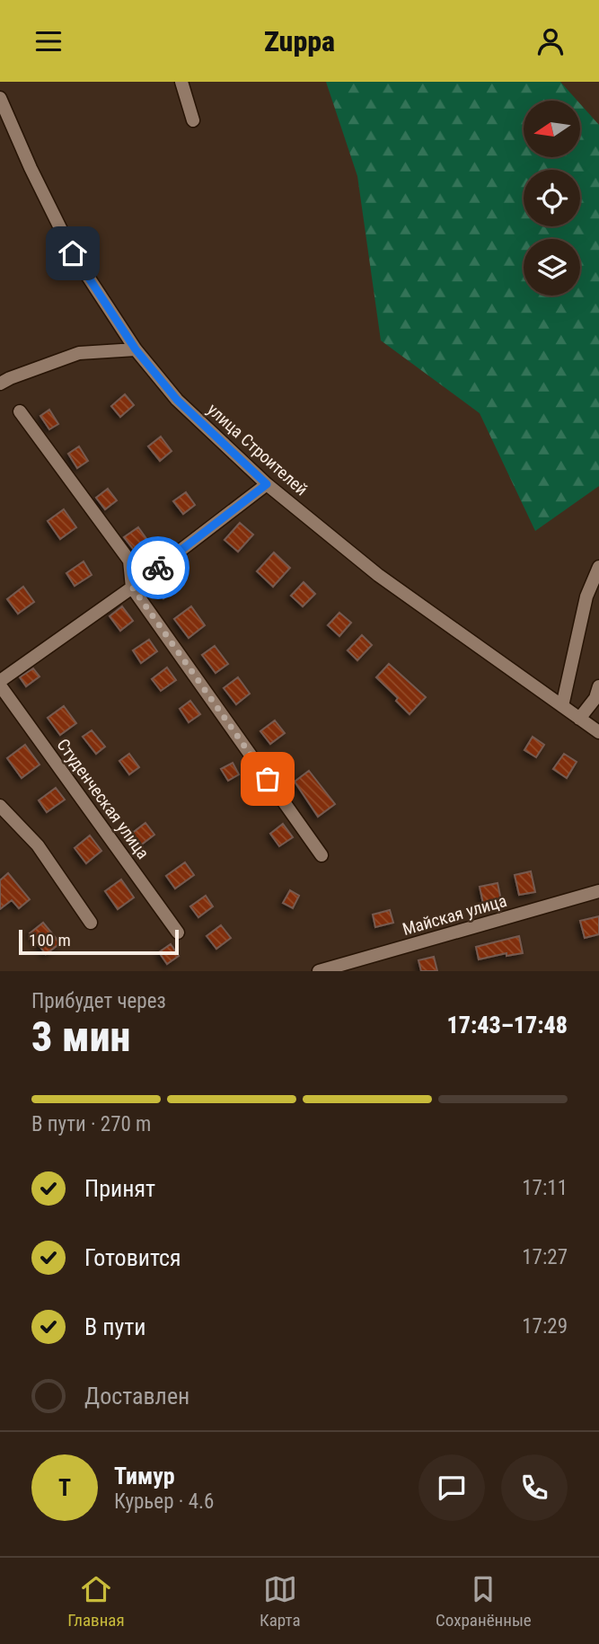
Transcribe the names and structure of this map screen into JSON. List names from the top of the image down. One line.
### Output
{"streets":{"street":["улица Строителей","Студенческая улица","Майская улица"]},"scale_bar":"100 m","north":"left","page":{"header":"Zuppa","scale":"100 m","heading":["3 мин","Прибудет через","17:43–17:48"],"panel":["Тимур","Курьер · 4.6"],"bar":"В пути · 270 m","list":[["Принят","17:11"],["Готовится","17:27"],["В пути","17:29"],"Доставлен"],"round":"Т","tabs":["Главная","Карта","Сохранённые"]}}
